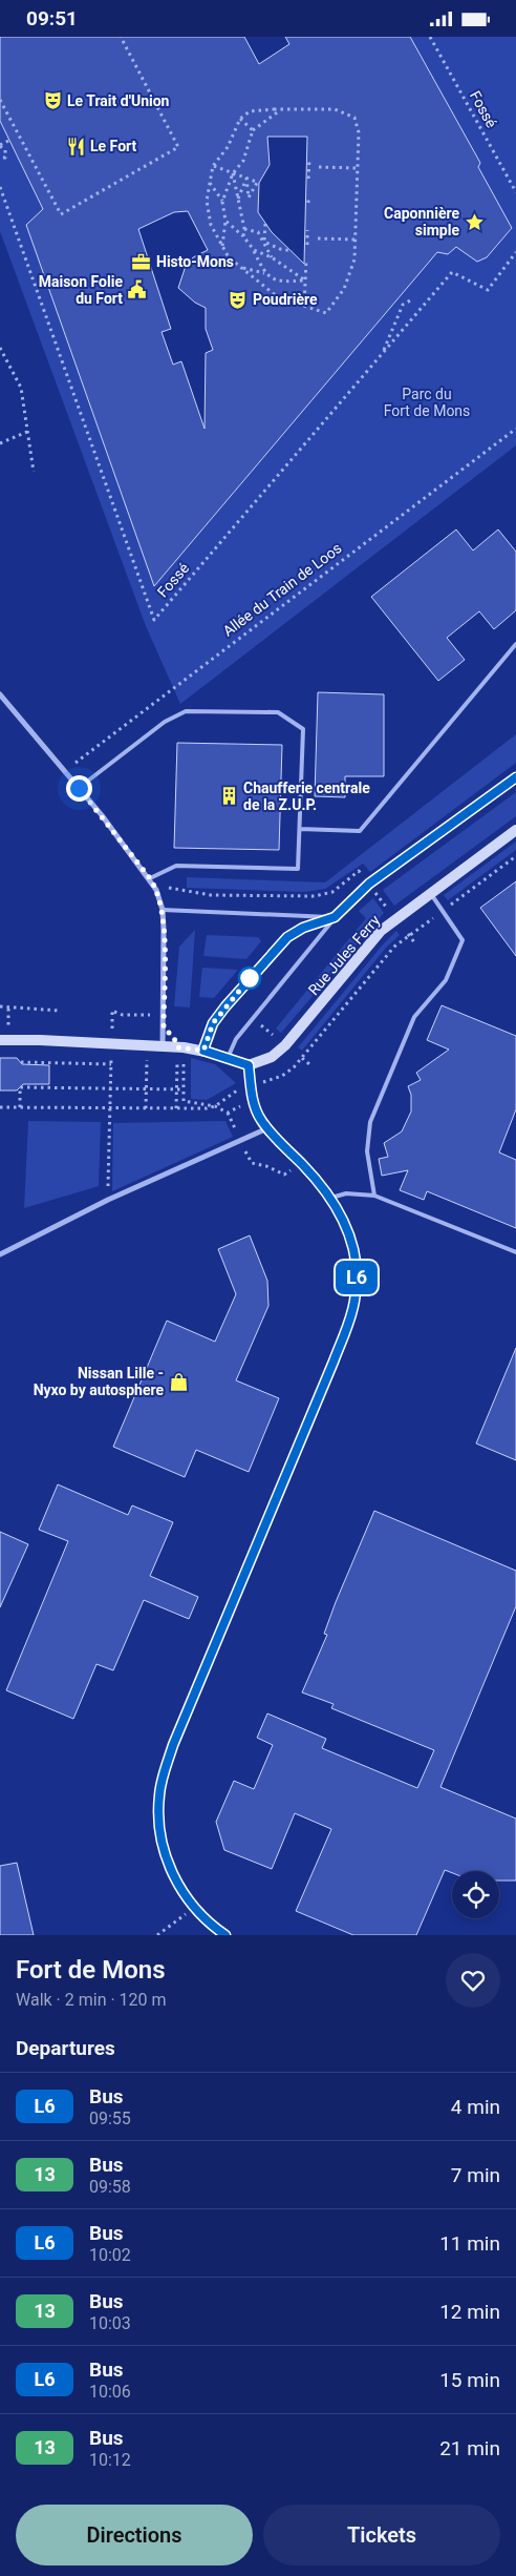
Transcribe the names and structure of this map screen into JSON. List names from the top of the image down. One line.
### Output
{"streets":{"main road":["Rue Jules Ferry"],"path":["Fossé","Allée du Train de Loos"]},"parks":["Parc du Fort de Mons"],"places":{"theatre":["Le Trait d'Union","Poudrière"],"restaurant":["Le Fort"],"place":["Caponnière simple"],"office":["Histo-Mons"],"public building":["Maison Folie du Fort"],"building":["Chaufferie centrale de la Z.U.P."],"shop":["Nissan Lille - Nyxo by autosphere"]},"lines":["bus line L6"],"page":{"status":"09:51","on_map":"L6","heading":[["Fort de Mons","Walk · 2 min · 120 m"],"Departures"],"list":[{"mark":"L6","name":"Bus","note":"09:55","value":"4 min"},{"mark":"13","name":"Bus","note":"09:58","value":"7 min"},{"mark":"L6","name":"Bus","note":"10:02","value":"11 min"},{"mark":"13","name":"Bus","note":"10:03","value":"12 min"},{"mark":"L6","name":"Bus","note":"10:06","value":"15 min"},{"mark":"13","name":"Bus","note":"10:12","value":"21 min"}],"buttons":["Directions","Tickets"]}}
